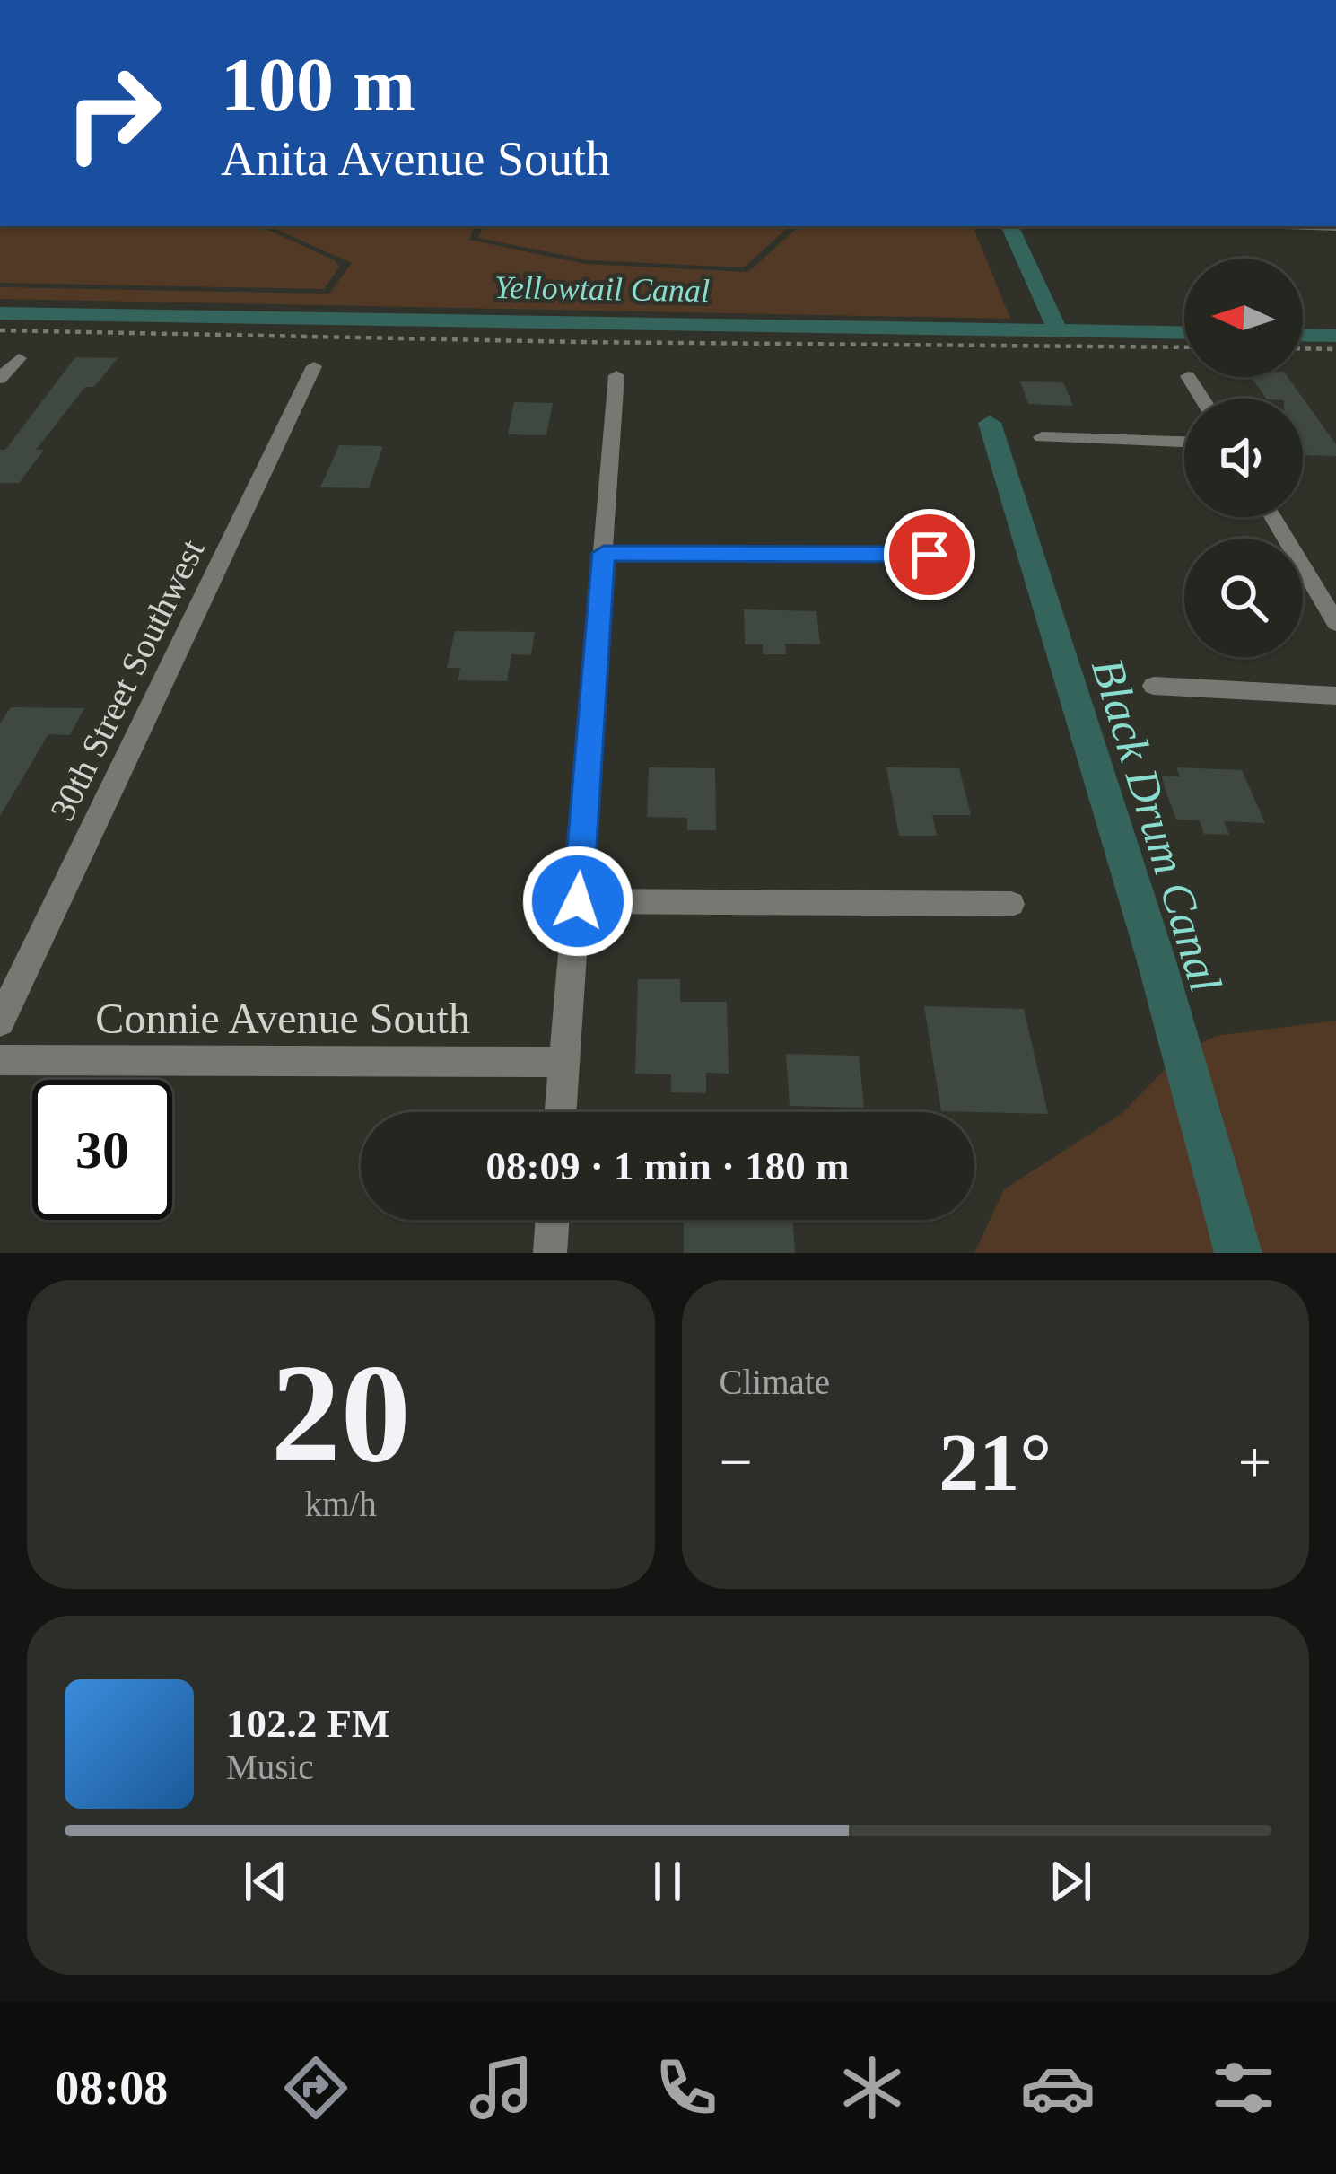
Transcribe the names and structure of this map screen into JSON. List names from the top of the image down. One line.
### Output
{"streets":{"street":["30th Street Southwest","Connie Avenue South"]},"water":["Yellowtail Canal","Black Drum Canal"],"north":"left","page":{"turn":["100 m","Anita Avenue South"],"limit":"30","trip":"08:09 · 1 min · 180 m","tile":[["20","km/h"],"Climate"],"heat":["−","21°","+"],"song":["102.2 FM","Music"],"tabs":"08:08"}}
